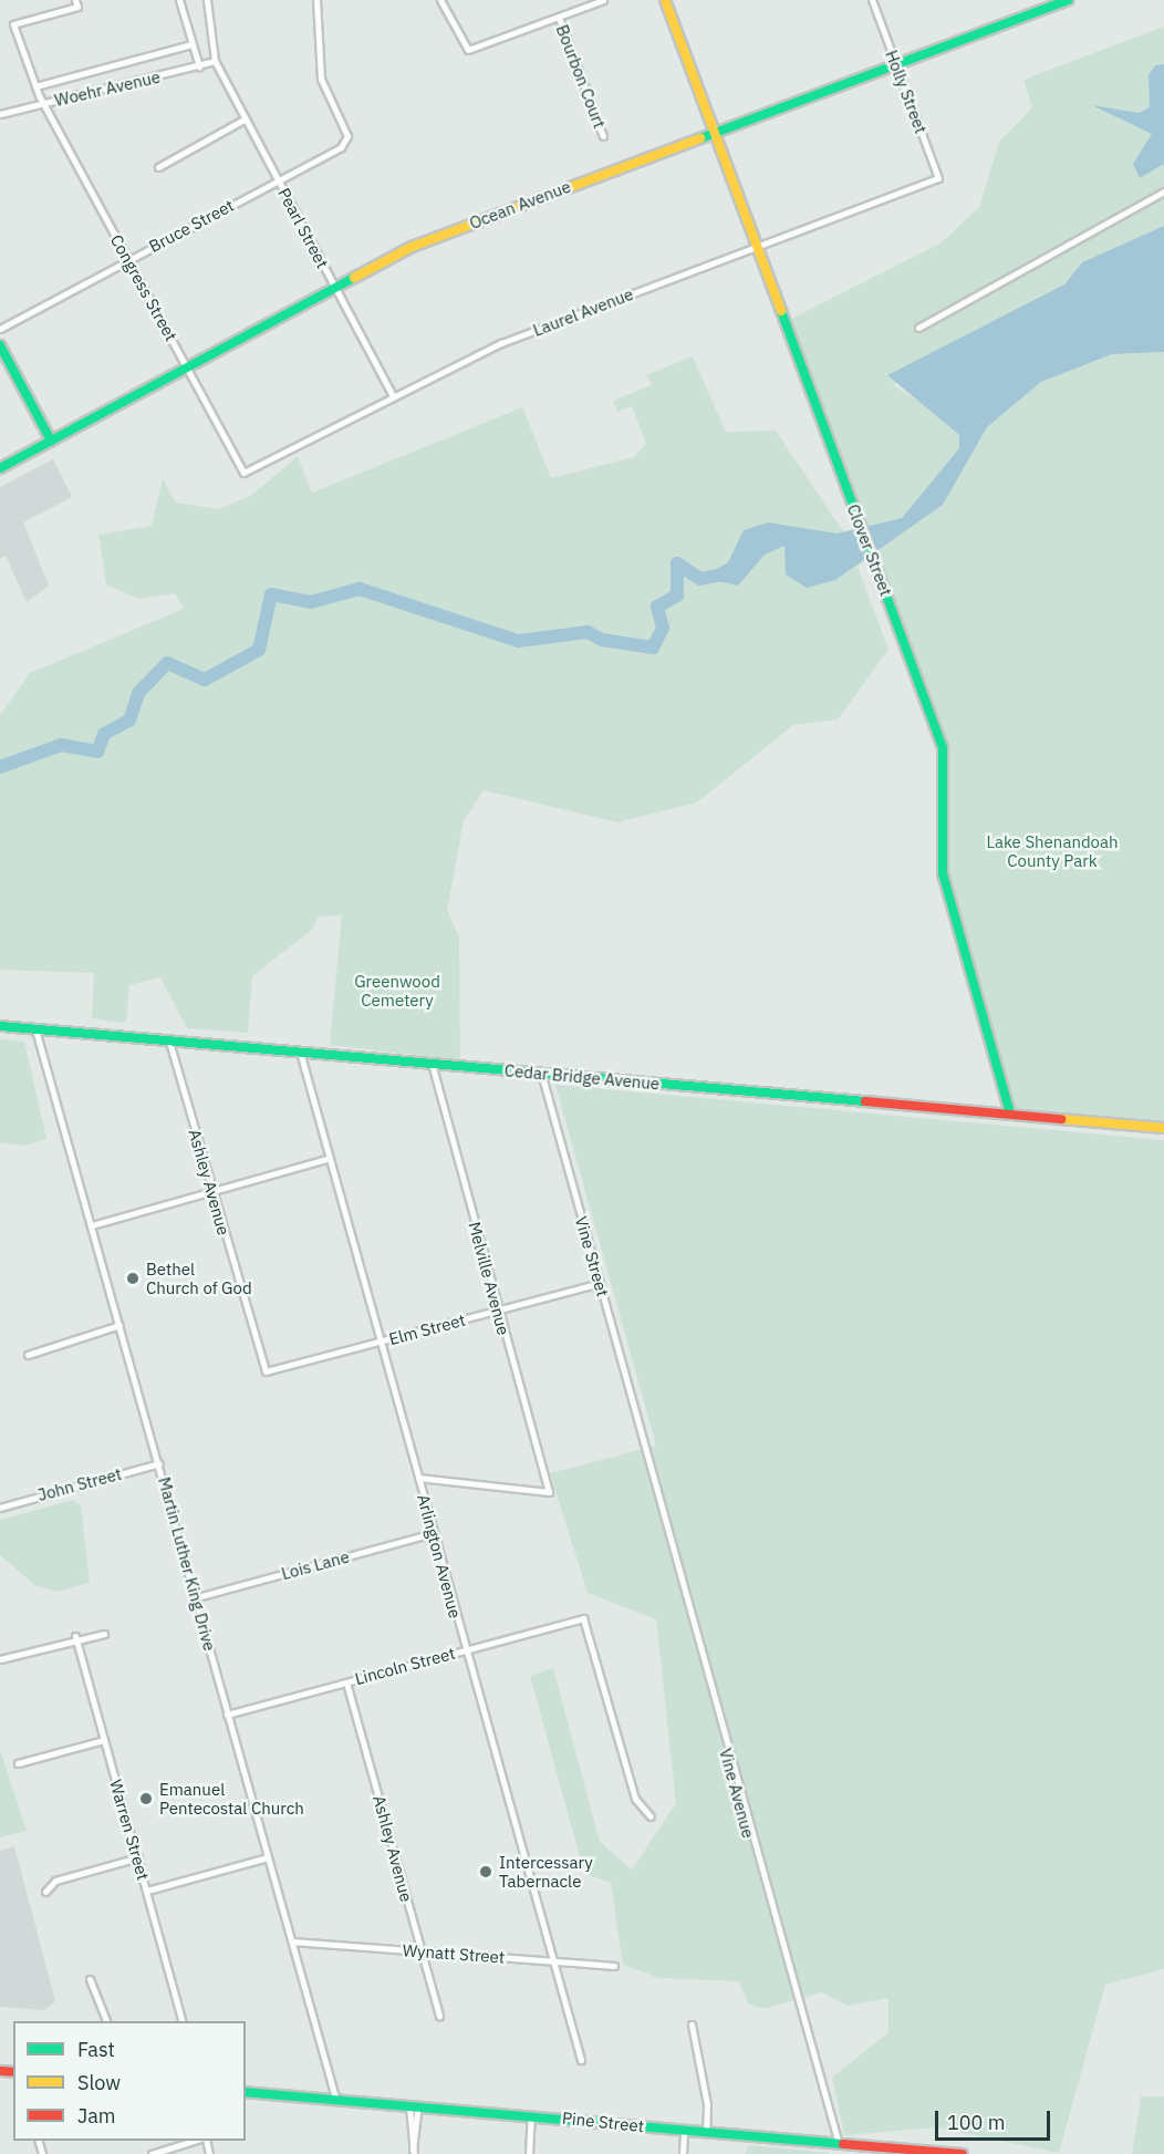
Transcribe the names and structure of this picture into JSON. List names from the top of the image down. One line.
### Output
{"streets":{"main road":["Ocean Avenue","Clover Street","Cedar Bridge Avenue","Pine Street"],"street":["Bourbon Court","Woehr Avenue","Holly Street","Bruce Street","Pearl Street","Congress Street","Laurel Avenue","Ashley Avenue","Vine Street","Melville Avenue","Elm Street","John Street","Arlington Avenue","Martin Luther King Drive","Lois Lane","Lincoln Street","Vine Avenue","Warren Street","Wynatt Street"]},"crossings":[["Woehr Avenue","Pearl Street"],["Woehr Avenue","Congress Street"],["Holly Street","Ocean Avenue"],["Holly Street","Laurel Avenue"],["Ocean Avenue","Pearl Street"],["Ocean Avenue","Congress Street"],["Ocean Avenue","Clover Street"],["Bruce Street","Pearl Street"],["Bruce Street","Congress Street"],["Pearl Street","Laurel Avenue"],["Congress Street","Laurel Avenue"],["Laurel Avenue","Clover Street"],["Clover Street","Cedar Bridge Avenue"],["Cedar Bridge Avenue","Ashley Avenue"],["Cedar Bridge Avenue","Vine Street"],["Cedar Bridge Avenue","Melville Avenue"],["Cedar Bridge Avenue","Arlington Avenue"],["Cedar Bridge Avenue","Martin Luther King Drive"],["Ashley Avenue","Elm Street"],["Ashley Avenue","Lincoln Street"],["Ashley Avenue","Wynatt Street"],["Vine Street","Elm Street"],["Vine Street","Vine Avenue"],["Melville Avenue","Elm Street"],["Melville Avenue","Arlington Avenue"],["Elm Street","Arlington Avenue"],["John Street","Martin Luther King Drive"],["Arlington Avenue","Lois Lane"],["Arlington Avenue","Lincoln Street"],["Arlington Avenue","Wynatt Street"],["Martin Luther King Drive","Lois Lane"],["Martin Luther King Drive","Lincoln Street"],["Martin Luther King Drive","Wynatt Street"],["Martin Luther King Drive","Pine Street"],["Vine Avenue","Pine Street"]],"parks":["Lake Shenandoah County Park","Greenwood Cemetery"],"places":["Bethel Church of God","Emanuel Pentecostal Church","Intercessary Tabernacle"],"legend":["Fast","Slow","Jam"],"scale_bar":"100 m"}
